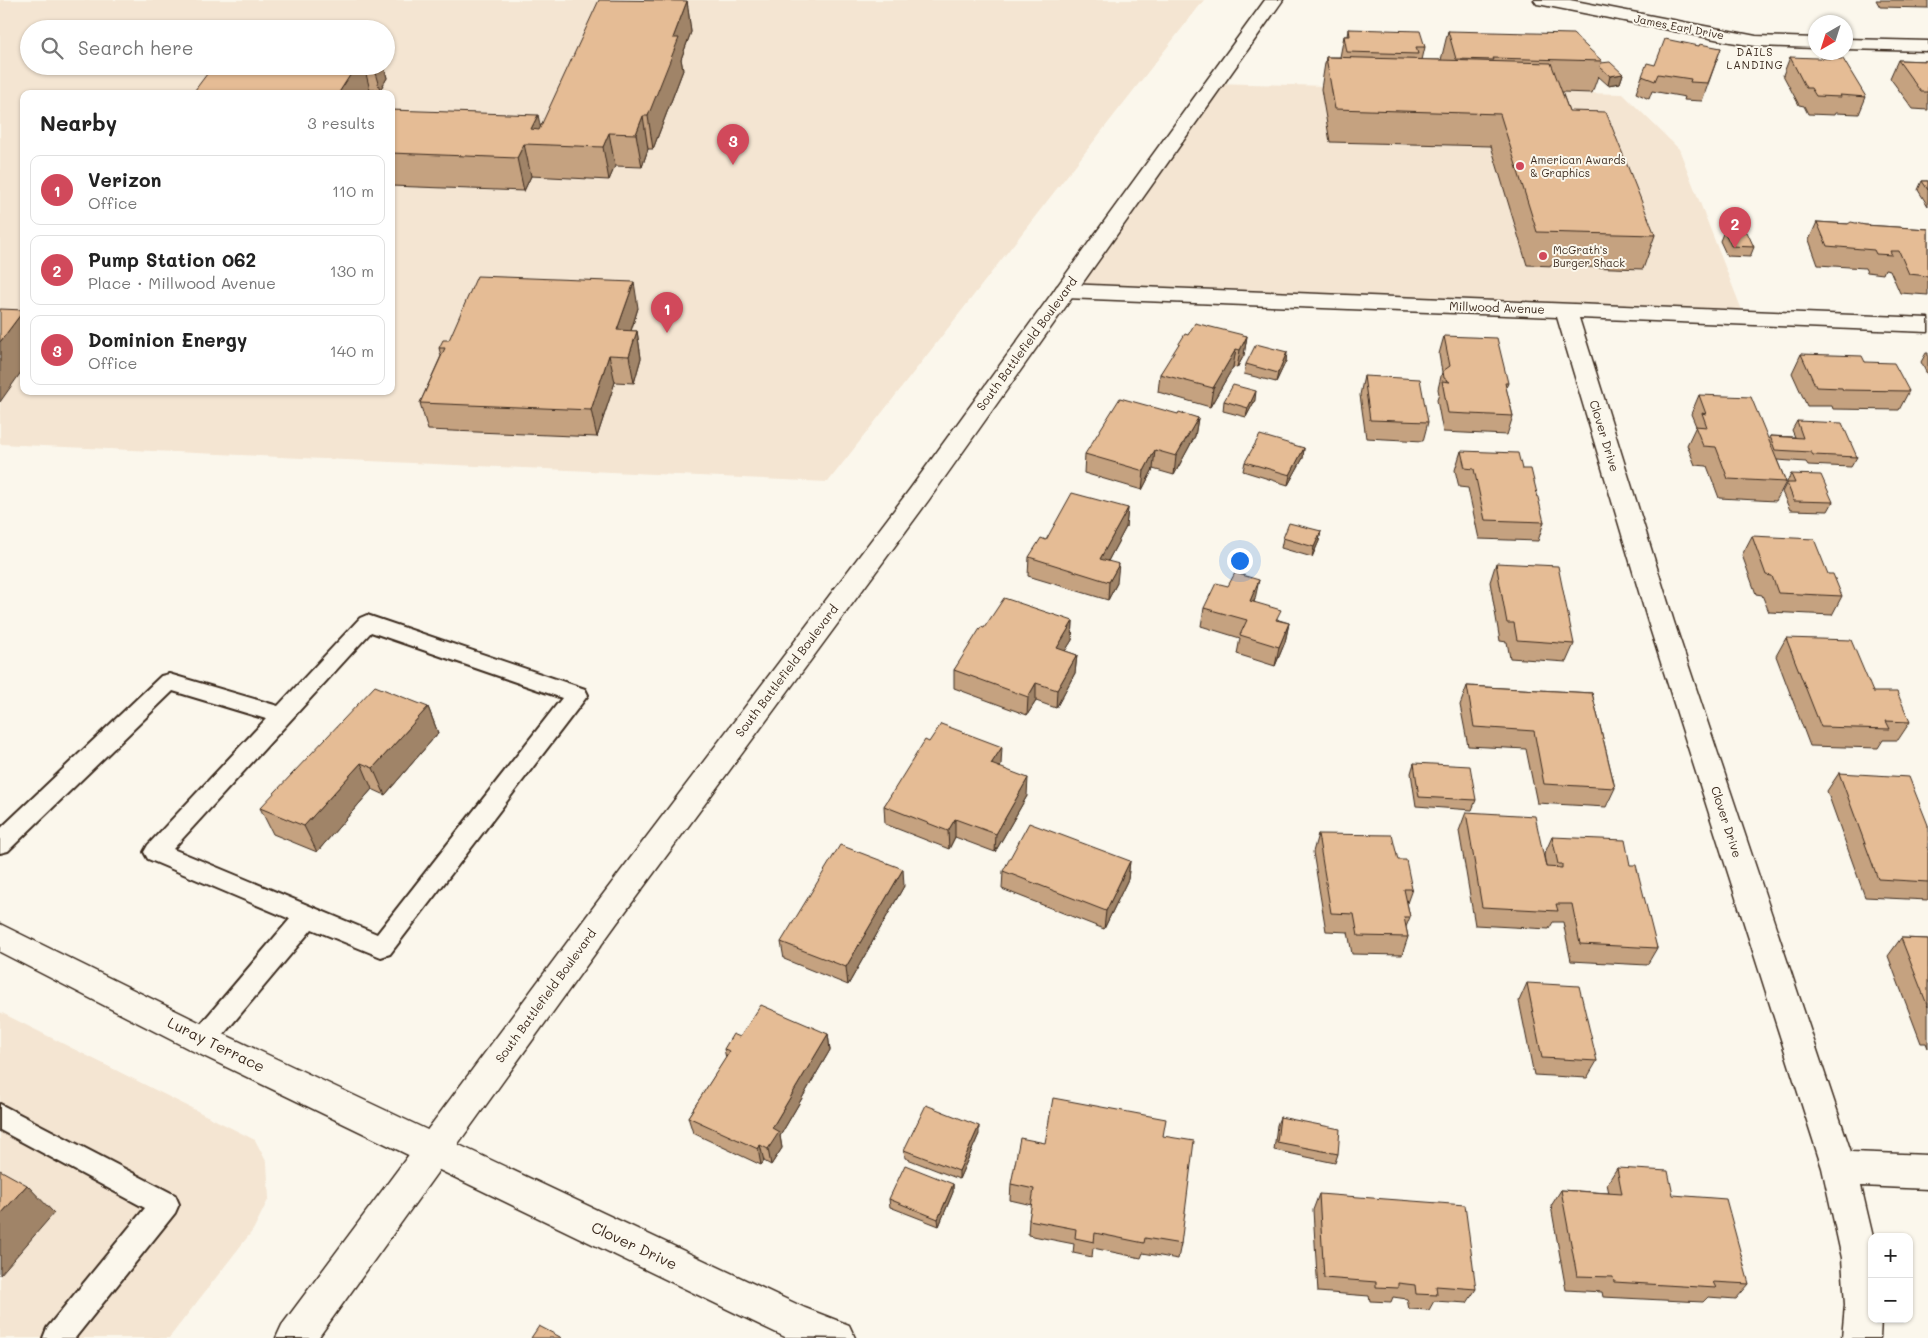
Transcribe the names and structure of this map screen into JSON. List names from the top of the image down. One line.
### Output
{"streets":{"street":["James Earl Drive","Millwood Avenue","South Battlefield Boulevard","Clover Drive","Luray Terrace"]},"crossings":[["Millwood Avenue","South Battlefield Boulevard"],["Millwood Avenue","Clover Drive"],["South Battlefield Boulevard","Clover Drive"],["South Battlefield Boulevard","Luray Terrace"],["Clover Drive","Luray Terrace"]],"districts":["DAILS LANDING"],"places":["American Awards & Graphics","McGrath's Burger Shack"],"north":"bottom left","page":{"search":"Search here","heading":["Nearby","3 results"],"pins":["3","2","1"],"list":[{"mark":"1","name":"Verizon","note":"Office","value":"110 m"},{"mark":"2","name":"Pump Station 062","note":"Place · Millwood Avenue","value":"130 m"},{"mark":"3","name":"Dominion Energy","note":"Office","value":"140 m"}],"map_buttons":["+","−"]}}
